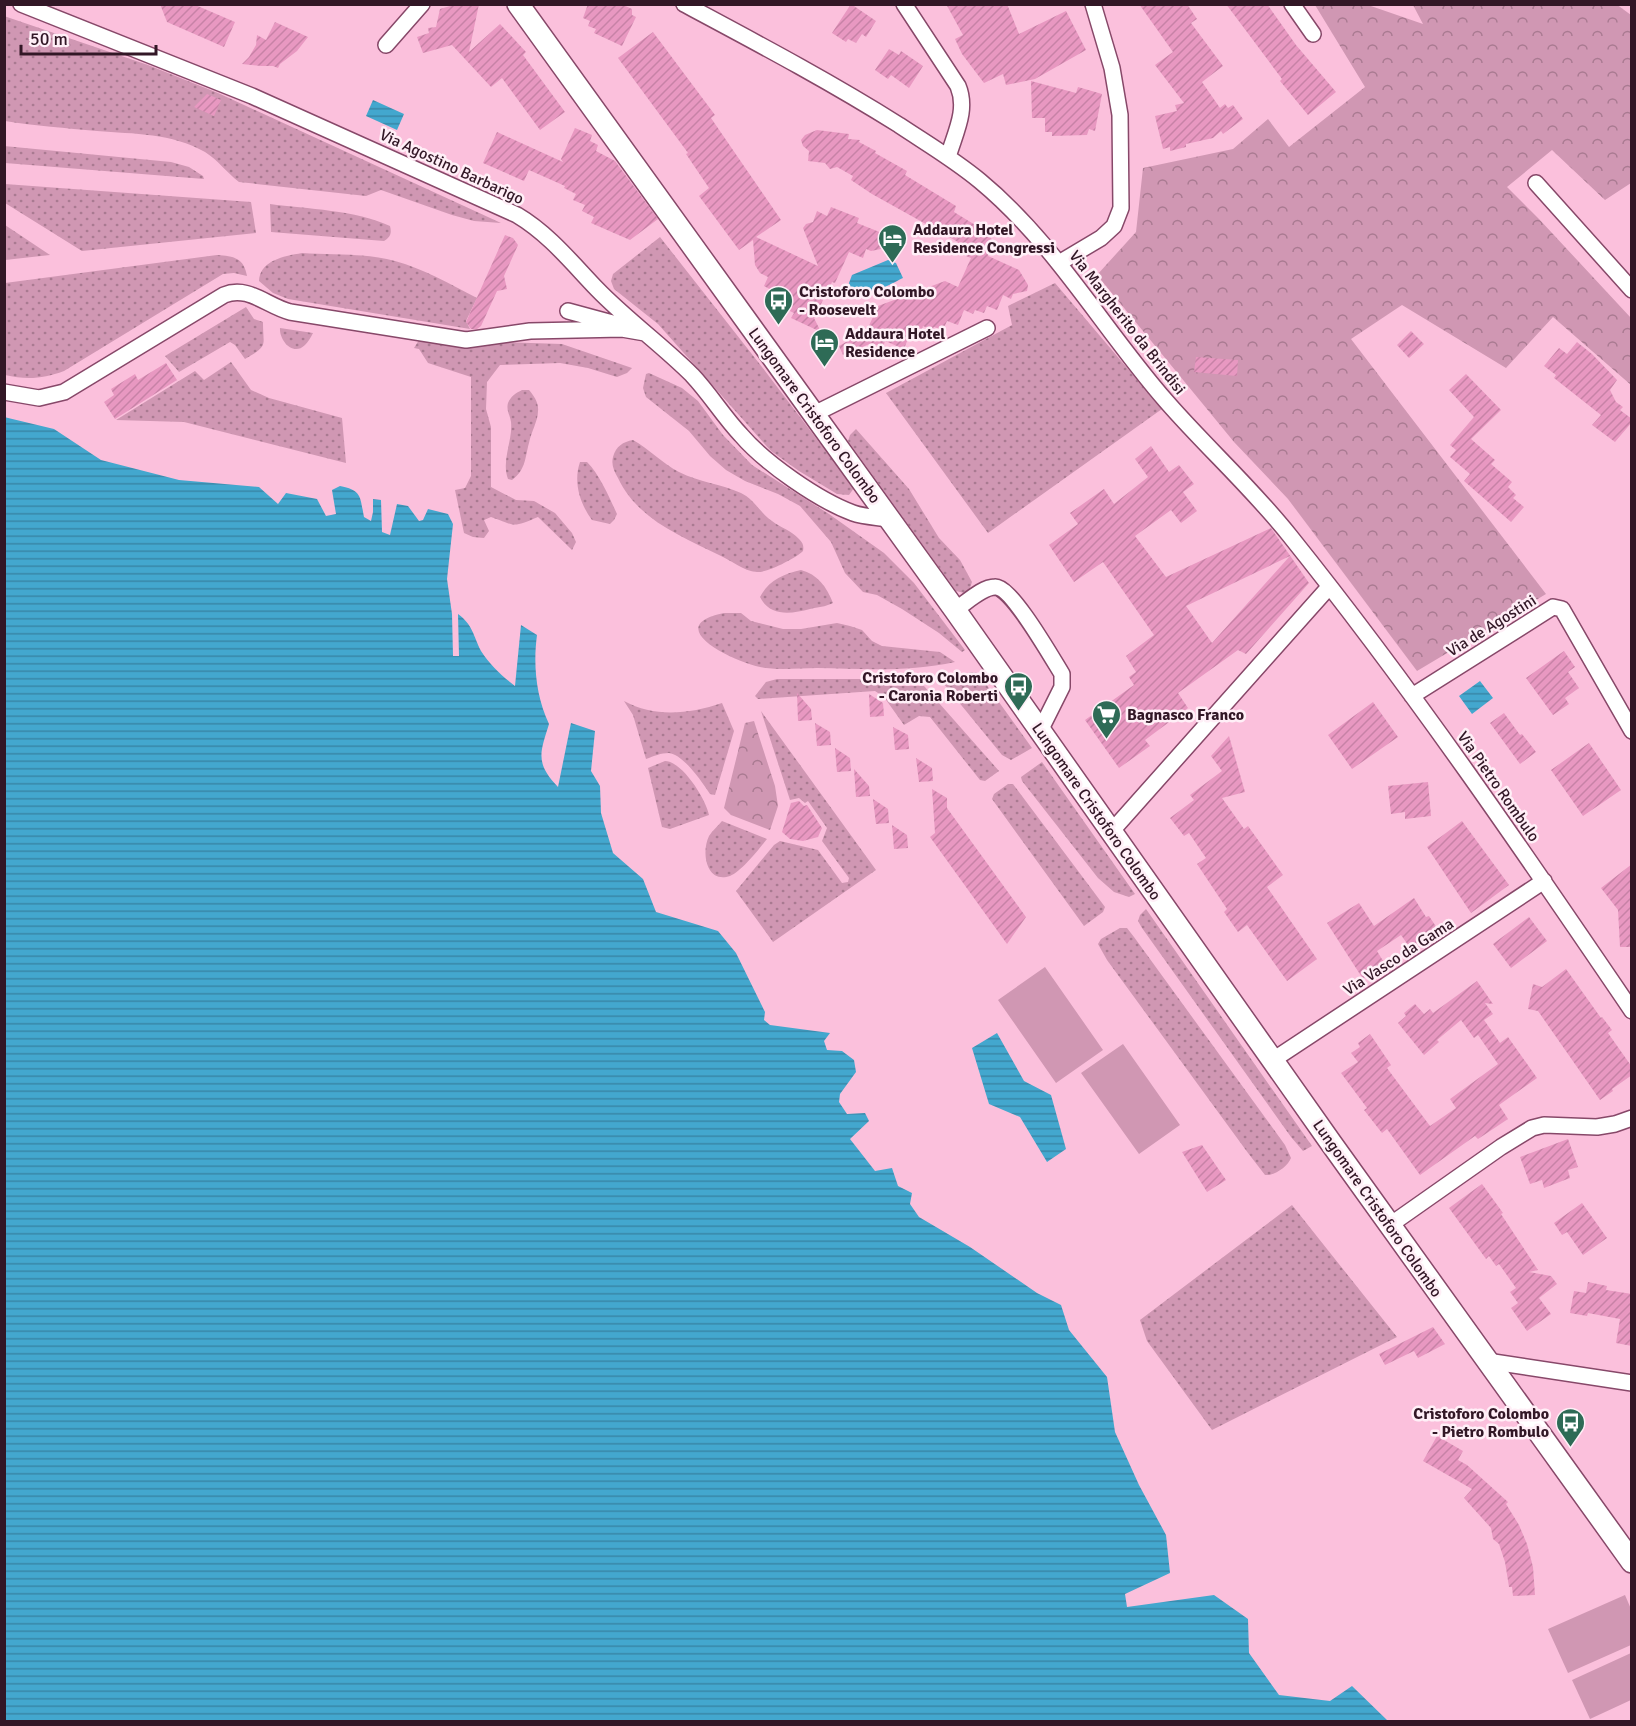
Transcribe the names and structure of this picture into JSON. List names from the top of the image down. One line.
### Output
{"streets":{"main road":["Lungomare Cristoforo Colombo"],"street":["Via Agostino Barbarigo","Via Margherito da Brindisi","Via de Agostini","Via Pietro Rombulo","Via Vasco da Gama"]},"crossings":[["Via Agostino Barbarigo","Lungomare Cristoforo Colombo"],["Via Margherito da Brindisi","Via Pietro Rombulo"],["Lungomare Cristoforo Colombo","Via Vasco da Gama"],["Via de Agostini","Via Pietro Rombulo"],["Via Pietro Rombulo","Via Vasco da Gama"]],"places":{"hotel":["Addaura Hotel Residence Congressi","Addaura Hotel Residence"],"bus stop":["Cristoforo Colombo - Roosevelt","Cristoforo Colombo - Caronia Roberti","Cristoforo Colombo - Pietro Rombulo"],"supermarket":["Bagnasco Franco"]},"scale_bar":"50 m"}
